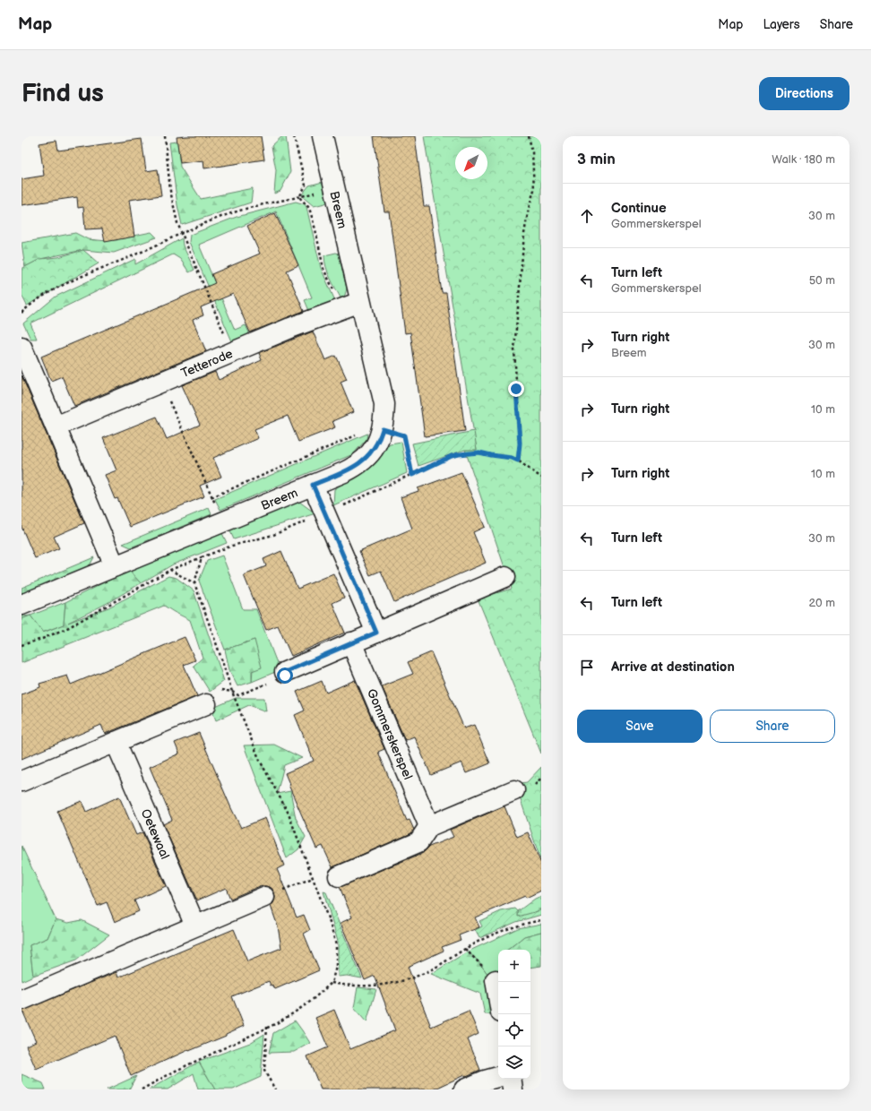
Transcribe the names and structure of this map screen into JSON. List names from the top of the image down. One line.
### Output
{"streets":{"street":["Breem","Tetterode","Gommerskerspel","Oetewaal"]},"crossings":[["Breem","Tetterode"]],"north":"bottom left","page":{"header":"Map","nav":["Map","Layers","Share"],"buttons":["Directions",["Save","Share"]],"title":"Find us","heading":["3 min","Walk · 180 m"],"list":[["Continue","Gommerskerspel","30 m"],["Turn left","Gommerskerspel","50 m"],["Turn right","Breem","30 m"],["Turn right","10 m"],["Turn right","10 m"],["Turn left","30 m"],["Turn left","20 m"],"Arrive at destination"],"map_buttons":["+","−"]}}
